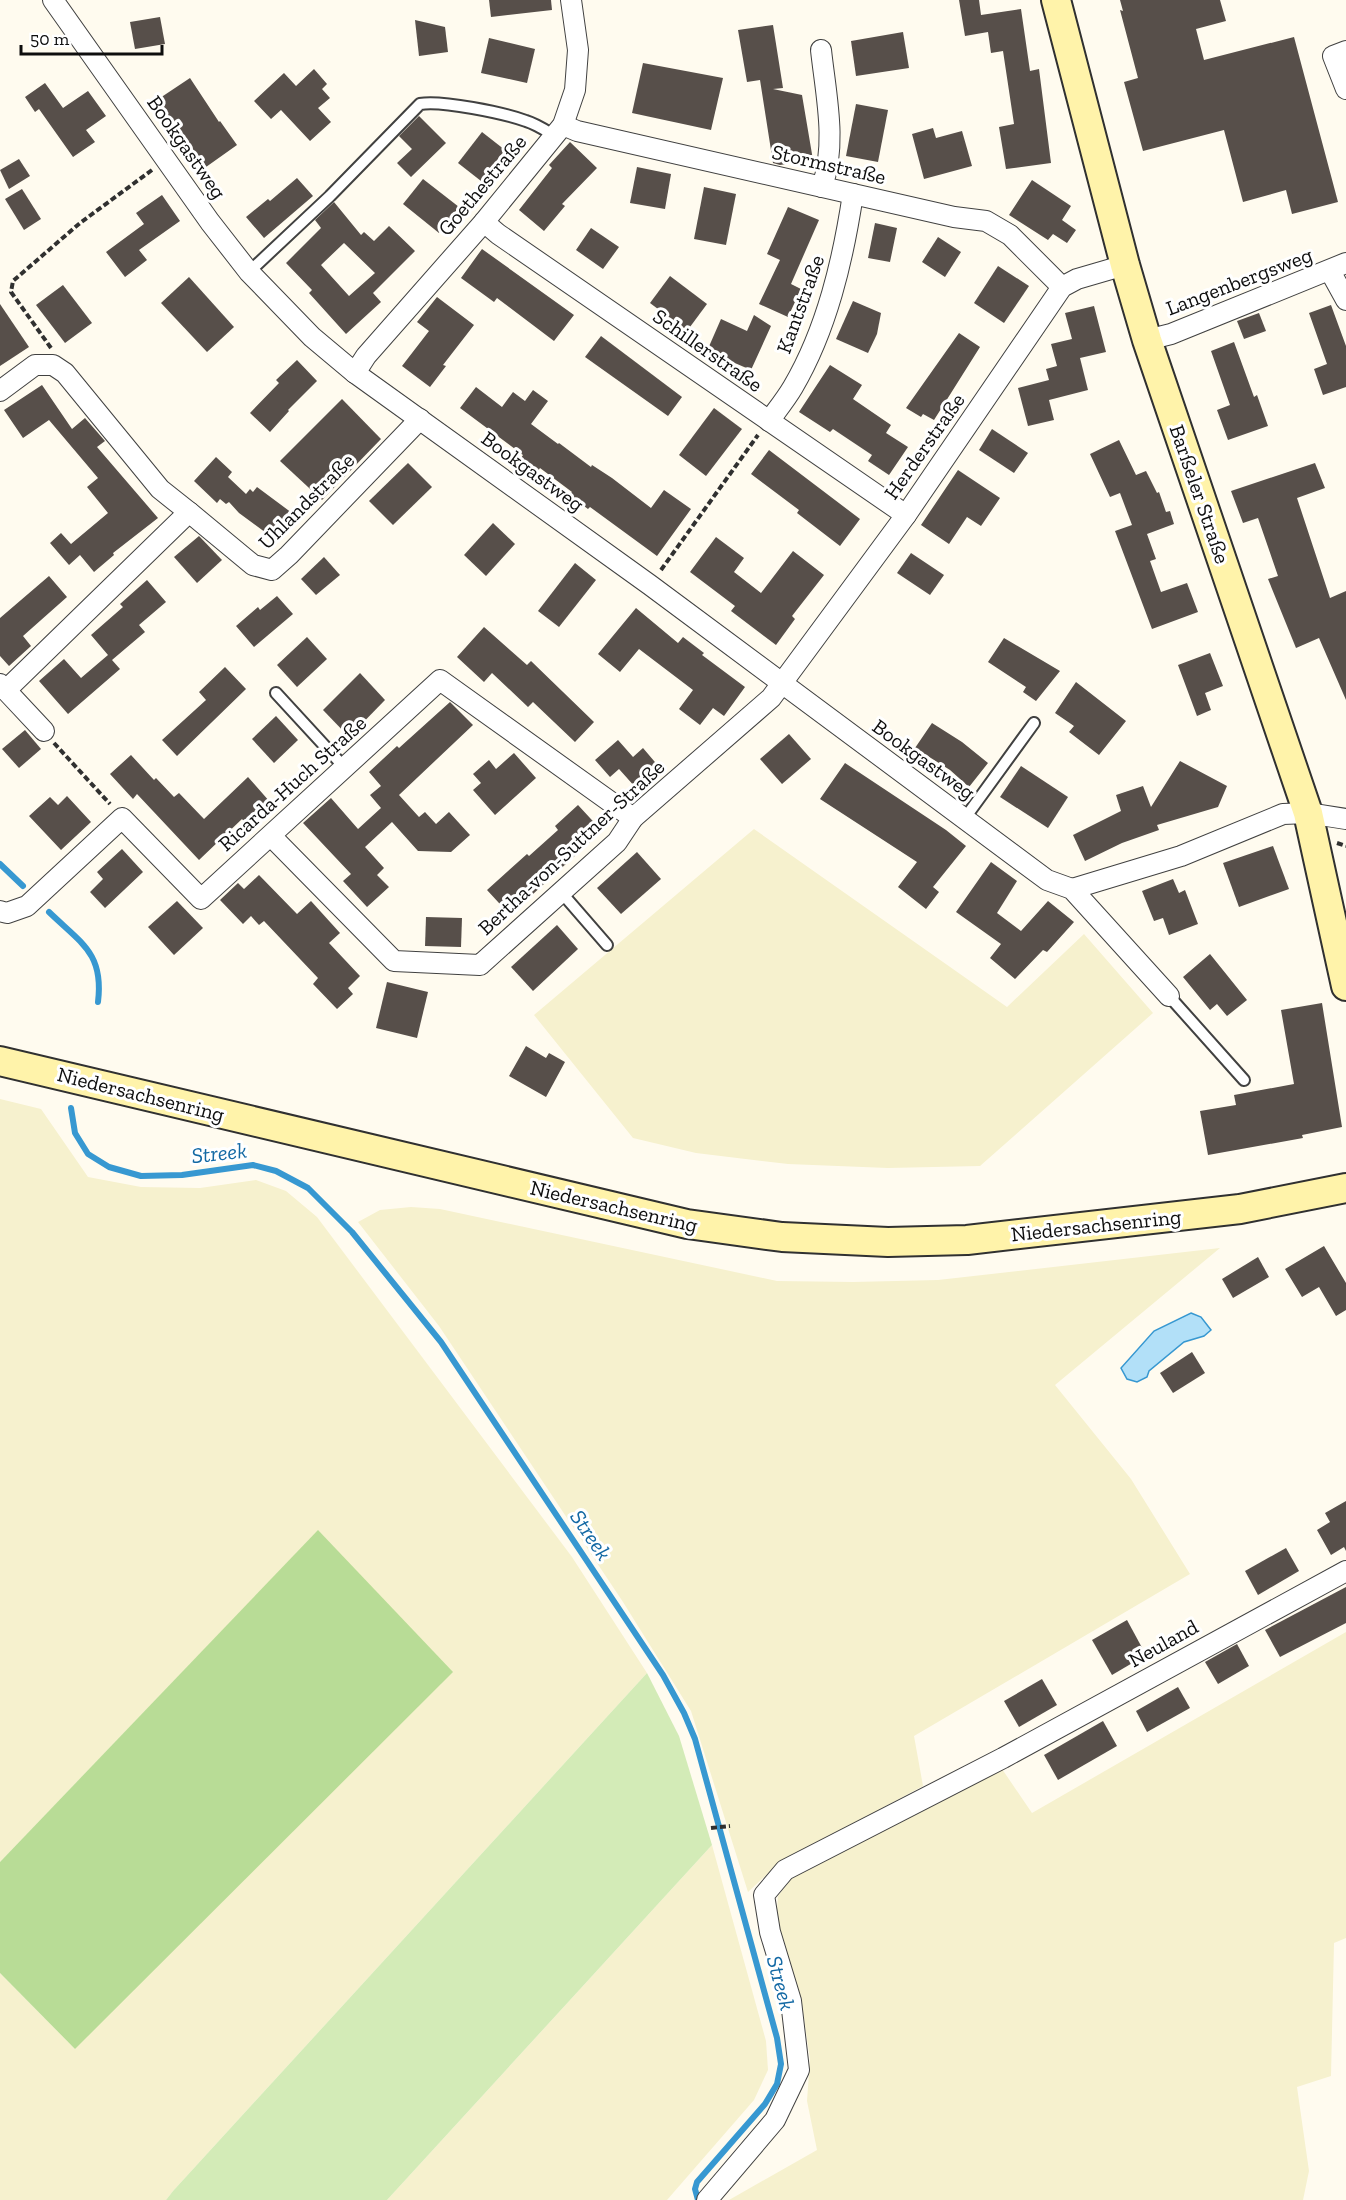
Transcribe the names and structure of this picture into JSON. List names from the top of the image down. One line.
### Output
{"streets":{"main road":["Barßeler Straße","Niedersachsenring"],"street":["Bookgastweg","Stormstraße","Goethestraße","Langenbergsweg","Kantstraße","Schillerstraße","Herderstraße","Uhlandstraße","Ricarda-Huch Straße","Bertha-von-Suttner-Straße","Neuland"]},"crossings":[["Bookgastweg","Goethestraße"],["Bookgastweg","Herderstraße"],["Bookgastweg","Uhlandstraße"],["Bookgastweg","Bertha-von-Suttner-Straße"],["Stormstraße","Goethestraße"],["Stormstraße","Kantstraße"],["Stormstraße","Herderstraße"],["Goethestraße","Schillerstraße"],["Langenbergsweg","Barßeler Straße"],["Kantstraße","Schillerstraße"],["Schillerstraße","Herderstraße"],["Herderstraße","Bertha-von-Suttner-Straße"],["Ricarda-Huch Straße","Bertha-von-Suttner-Straße"]],"water":["Streek"],"scale_bar":"50 m"}
